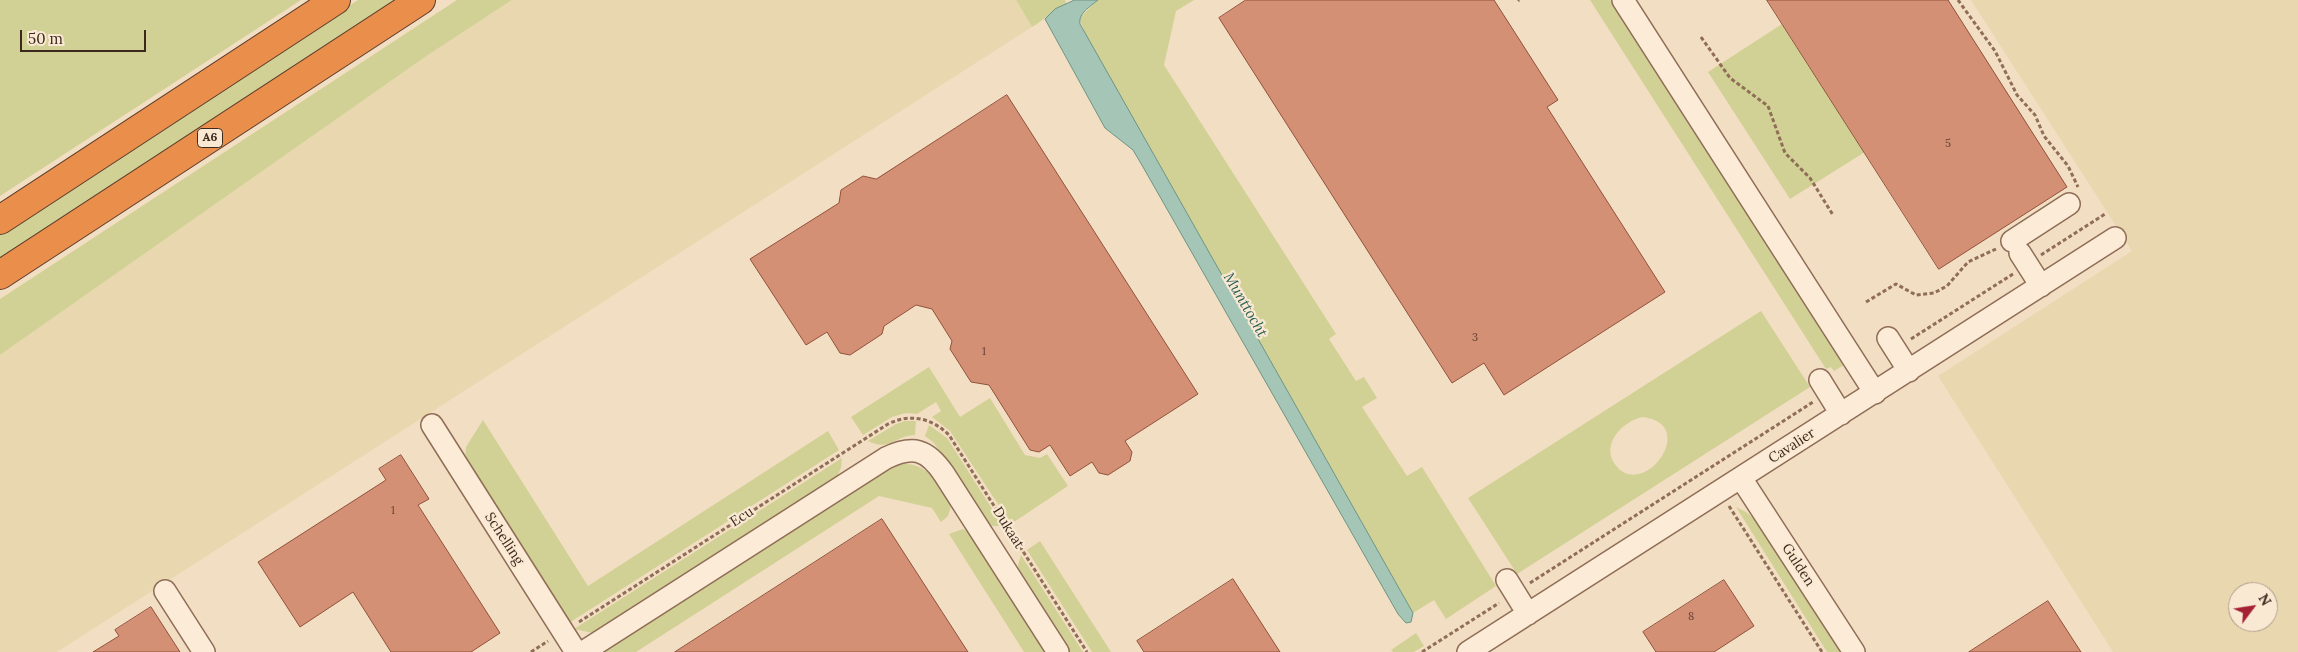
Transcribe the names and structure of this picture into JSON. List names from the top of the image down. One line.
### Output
{"streets":{"highway":["A6"],"street":["Cavalier","Ecu","Dukaat","Schelling","Gulden"]},"crossings":[["Cavalier","Gulden"],["Ecu","Dukaat"]],"water":["Munttocht"],"house_numbers":["5","3","1","1","8"],"scale_bar":"50 m","north":"top right"}
